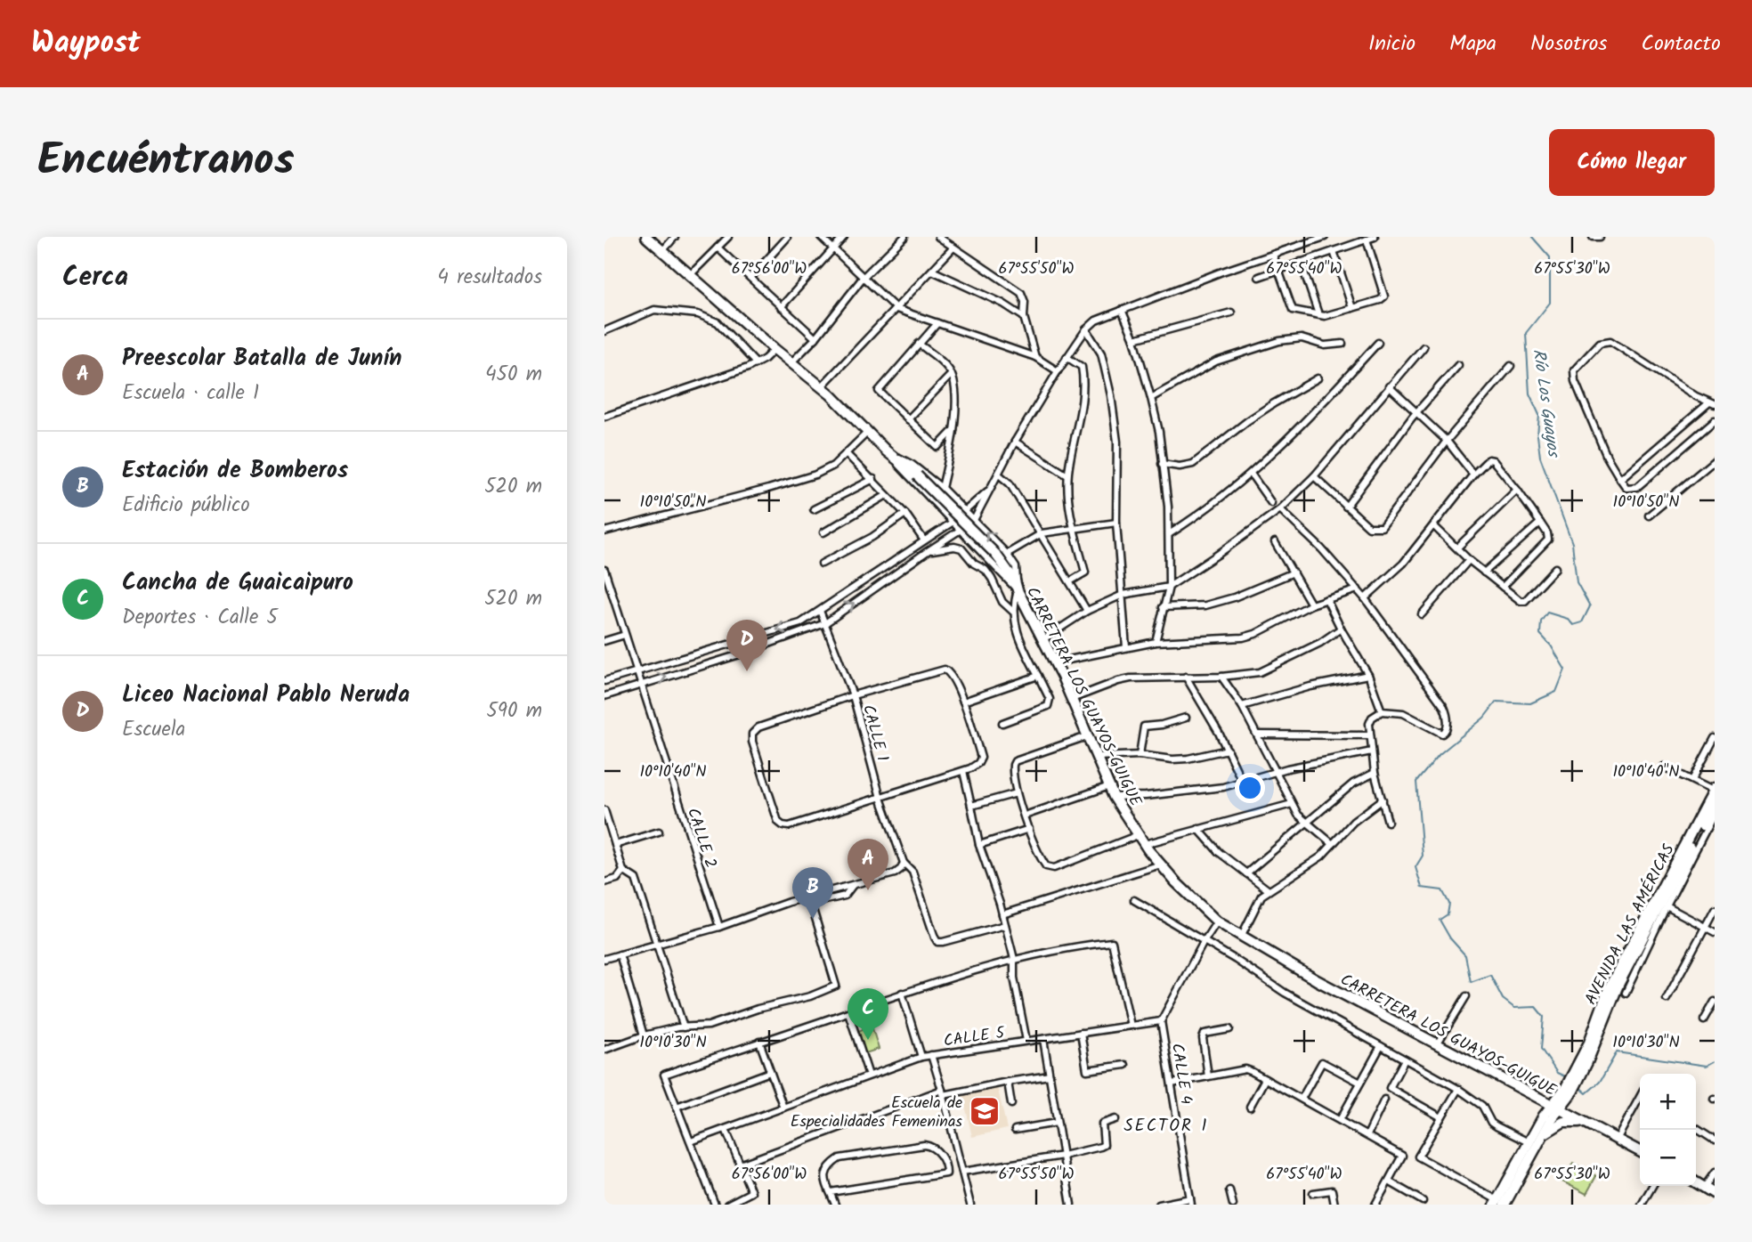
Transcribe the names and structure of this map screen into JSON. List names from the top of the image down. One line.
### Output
{"streets":{"main road":["CARRETERA LOS GUAYOS-GUIGUE","AVENIDA LAS AMÉRICAS"],"street":["CALLE 1","CALLE 2","CALLE 5","CALLE 4"]},"crossings":[["CARRETERA LOS GUAYOS-GUIGUE","AVENIDA LAS AMÉRICAS"],["CALLE 5","CALLE 4"]],"districts":["SECTOR 1"],"water":["Río Los Guayos"],"places":{"school or university":["Escuela de Especialidades Femeninas"]},"page":{"header":"Waypost","nav":["Inicio","Mapa","Nosotros","Contacto"],"title":"Encuéntranos","buttons":"Cómo llegar","heading":["Cerca","4 resultados"],"list":[{"mark":"A","name":"Preescolar Batalla de Junín","note":"Escuela · calle 1","value":"450 m"},{"mark":"B","name":"Estación de Bomberos","note":"Edificio público","value":"520 m"},{"mark":"C","name":"Cancha de Guaicaipuro","note":"Deportes · Calle 5","value":"520 m"},{"mark":"D","name":"Liceo Nacional Pablo Neruda","note":"Escuela","value":"590 m"}],"pins":["D","A","B","C"],"map_buttons":["+","−"]},"coordinates":["67°56'00\"W","67°55'50\"W","67°55'40\"W","67°55'30\"W","10°10'50\"N","10°10'40\"N","10°10'30\"N"]}
